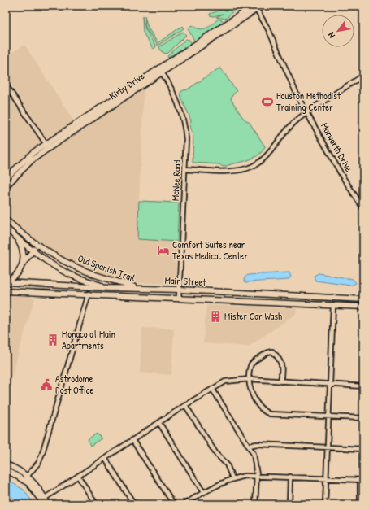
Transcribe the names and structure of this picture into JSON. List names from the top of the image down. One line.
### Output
{"streets":{"main road":["Kirby Drive","Old Spanish Trail","Main Street"],"street":["Murworth Drive","McNee Road"]},"crossings":[["Kirby Drive","Murworth Drive"],["Kirby Drive","McNee Road"],["McNee Road","Main Street"],["Old Spanish Trail","Main Street"]],"places":{"sports":["Houston Methodist Training Center"],"hotel":["Comfort Suites near Texas Medical Center"],"building":["Mister Car Wash","Monaco at Main Apartments"],"public building":["Astrodome Post Office"]},"north":"bottom left"}
